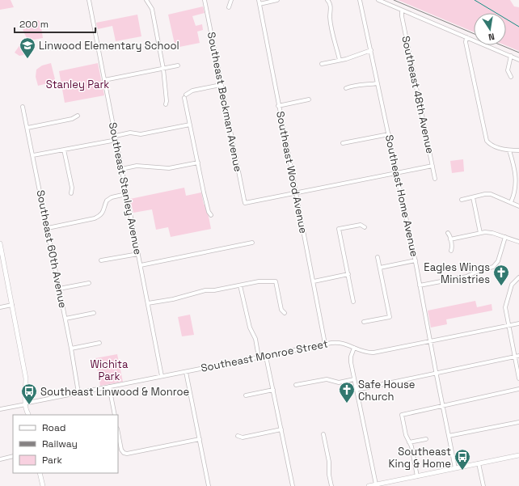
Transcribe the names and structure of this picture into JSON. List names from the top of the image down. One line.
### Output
{"streets":{"street":["Southeast 48th Avenue","Southeast Beckman Avenue","Southeast Wood Avenue","Southeast Stanley Avenue","Southeast Home Avenue","Southeast 60th Avenue","Southeast Monroe Street"]},"crossings":[["Southeast Beckman Avenue","Southeast Wood Avenue"],["Southeast Wood Avenue","Southeast Monroe Street"],["Southeast Stanley Avenue","Southeast Monroe Street"],["Southeast Home Avenue","Southeast Monroe Street"],["Southeast 60th Avenue","Southeast Monroe Street"]],"parks":["Stanley Park","Wichita Park"],"places":{"school or university":["Linwood Elementary School"],"church":["Eagles Wings Ministries","Safe House Church"],"bus stop":["Southeast Linwood & Monroe","Southeast King & Home"]},"legend":["Road","Railway","Park"],"scale_bar":"200 m","north":"bottom"}
